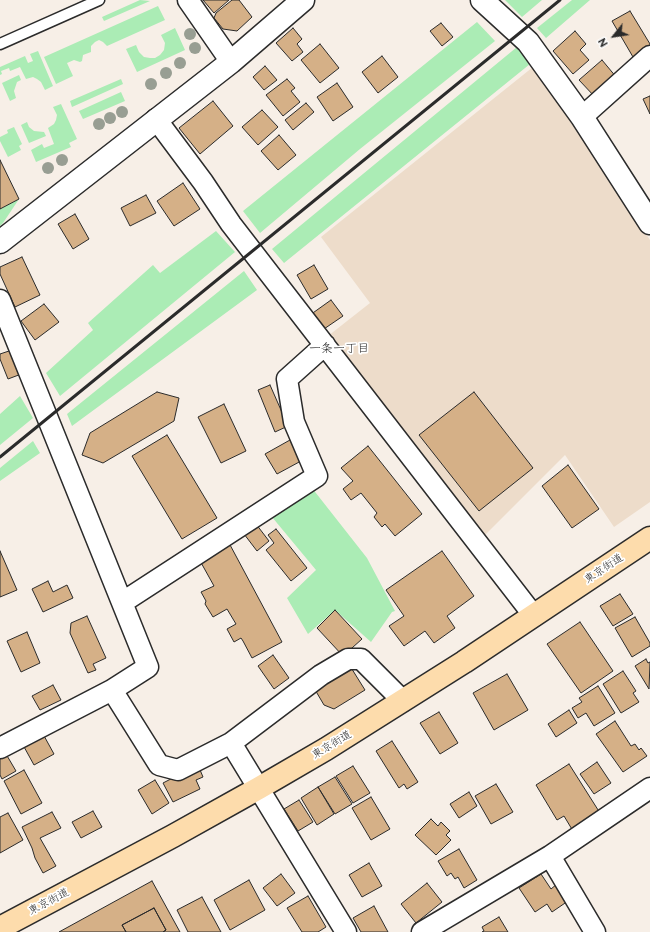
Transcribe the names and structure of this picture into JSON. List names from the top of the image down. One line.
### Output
{"streets":{"highway":["東京街道"]},"districts":["一条一丁目"],"north":"bottom left"}
